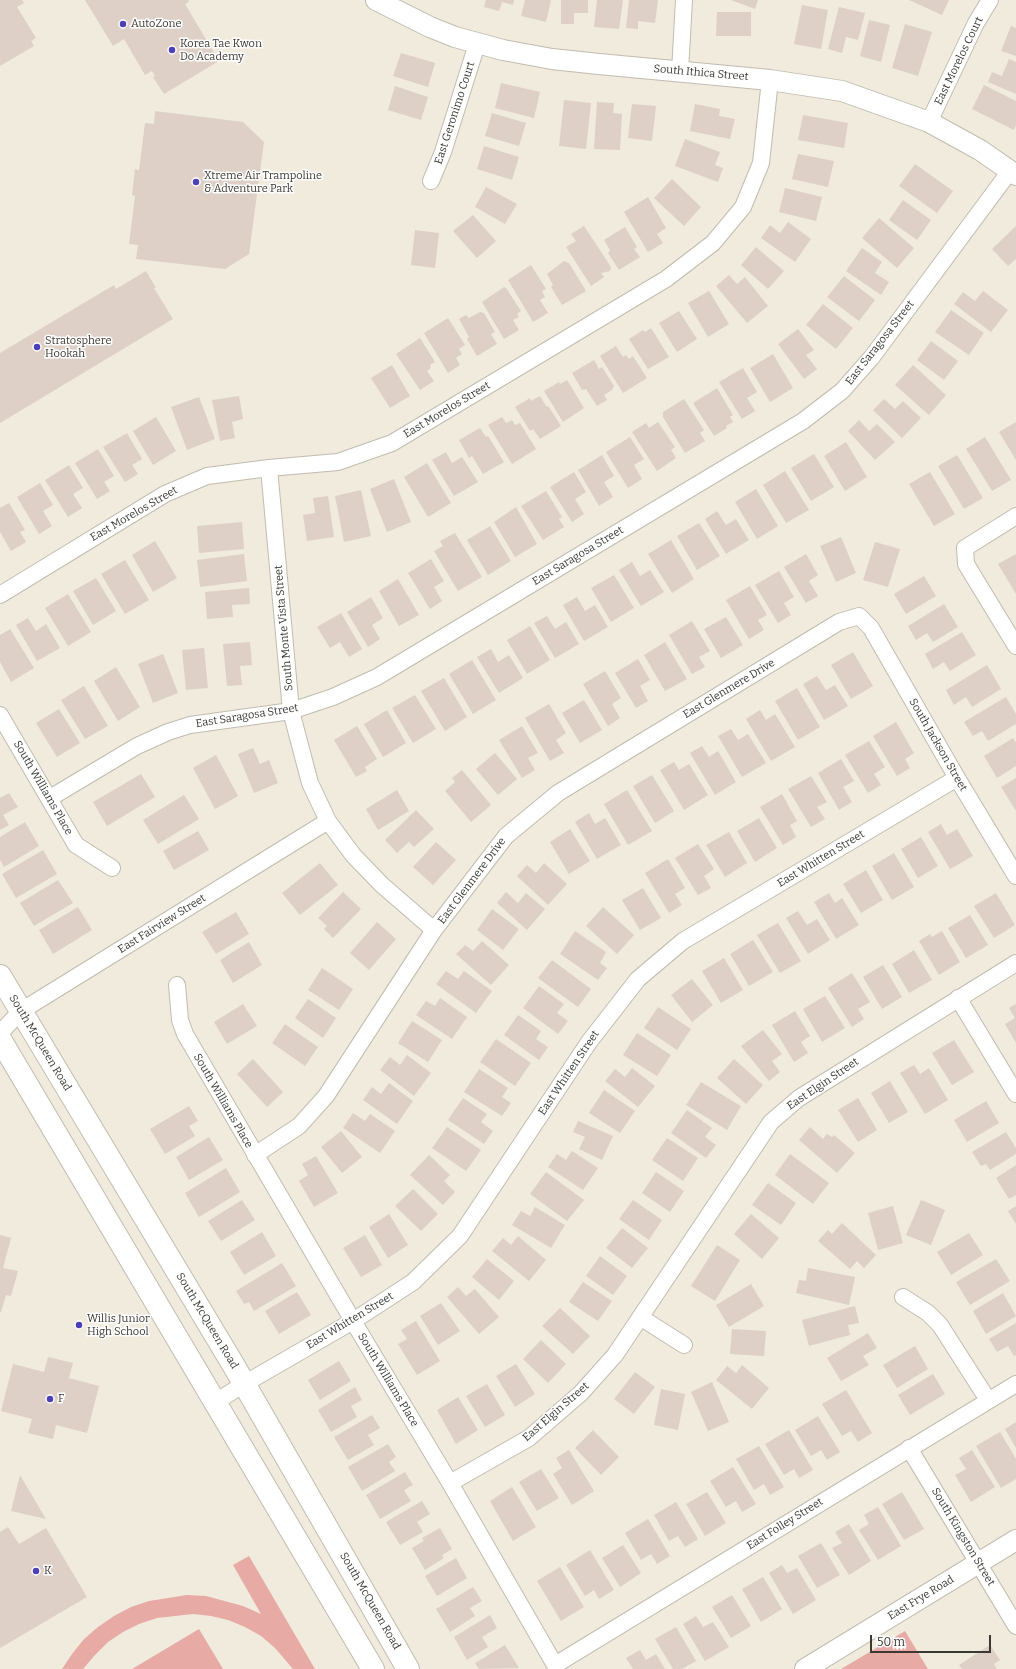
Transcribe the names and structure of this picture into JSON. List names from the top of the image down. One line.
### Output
{"streets":{"main road":["South McQueen Road"],"street":["East Morelos Court","South Ithica Street","East Geronimo Court","East Saragosa Street","East Morelos Street","South Monte Vista Street","East Glenmere Drive","South Jackson Street","South Williams Place","East Whitten Street","East Fairview Street","East Elgin Street","East Folley Street","South Kingston Street","East Frye Road"]},"crossings":[["East Morelos Court","South Ithica Street"],["South Ithica Street","East Geronimo Court"],["South Ithica Street","East Saragosa Street"],["South Ithica Street","East Morelos Street"],["East Saragosa Street","South Monte Vista Street"],["East Saragosa Street","South Williams Place"],["East Morelos Street","South Monte Vista Street"],["South Monte Vista Street","East Glenmere Drive"],["South Monte Vista Street","East Fairview Street"],["East Glenmere Drive","South Jackson Street"],["East Glenmere Drive","South Williams Place"],["South Jackson Street","East Whitten Street"],["South Williams Place","East Whitten Street"],["South Williams Place","East Elgin Street"],["South Williams Place","East Folley Street"],["East Whitten Street","South McQueen Road"],["East Fairview Street","South McQueen Road"],["East Folley Street","South Kingston Street"],["South Kingston Street","East Frye Road"]],"places":["AutoZone","Korea Tae Kwon Do Academy","Xtreme Air Trampoline & Adventure Park","Stratosphere Hookah","Willis Junior High School","F","K"],"scale_bar":"50 m"}
